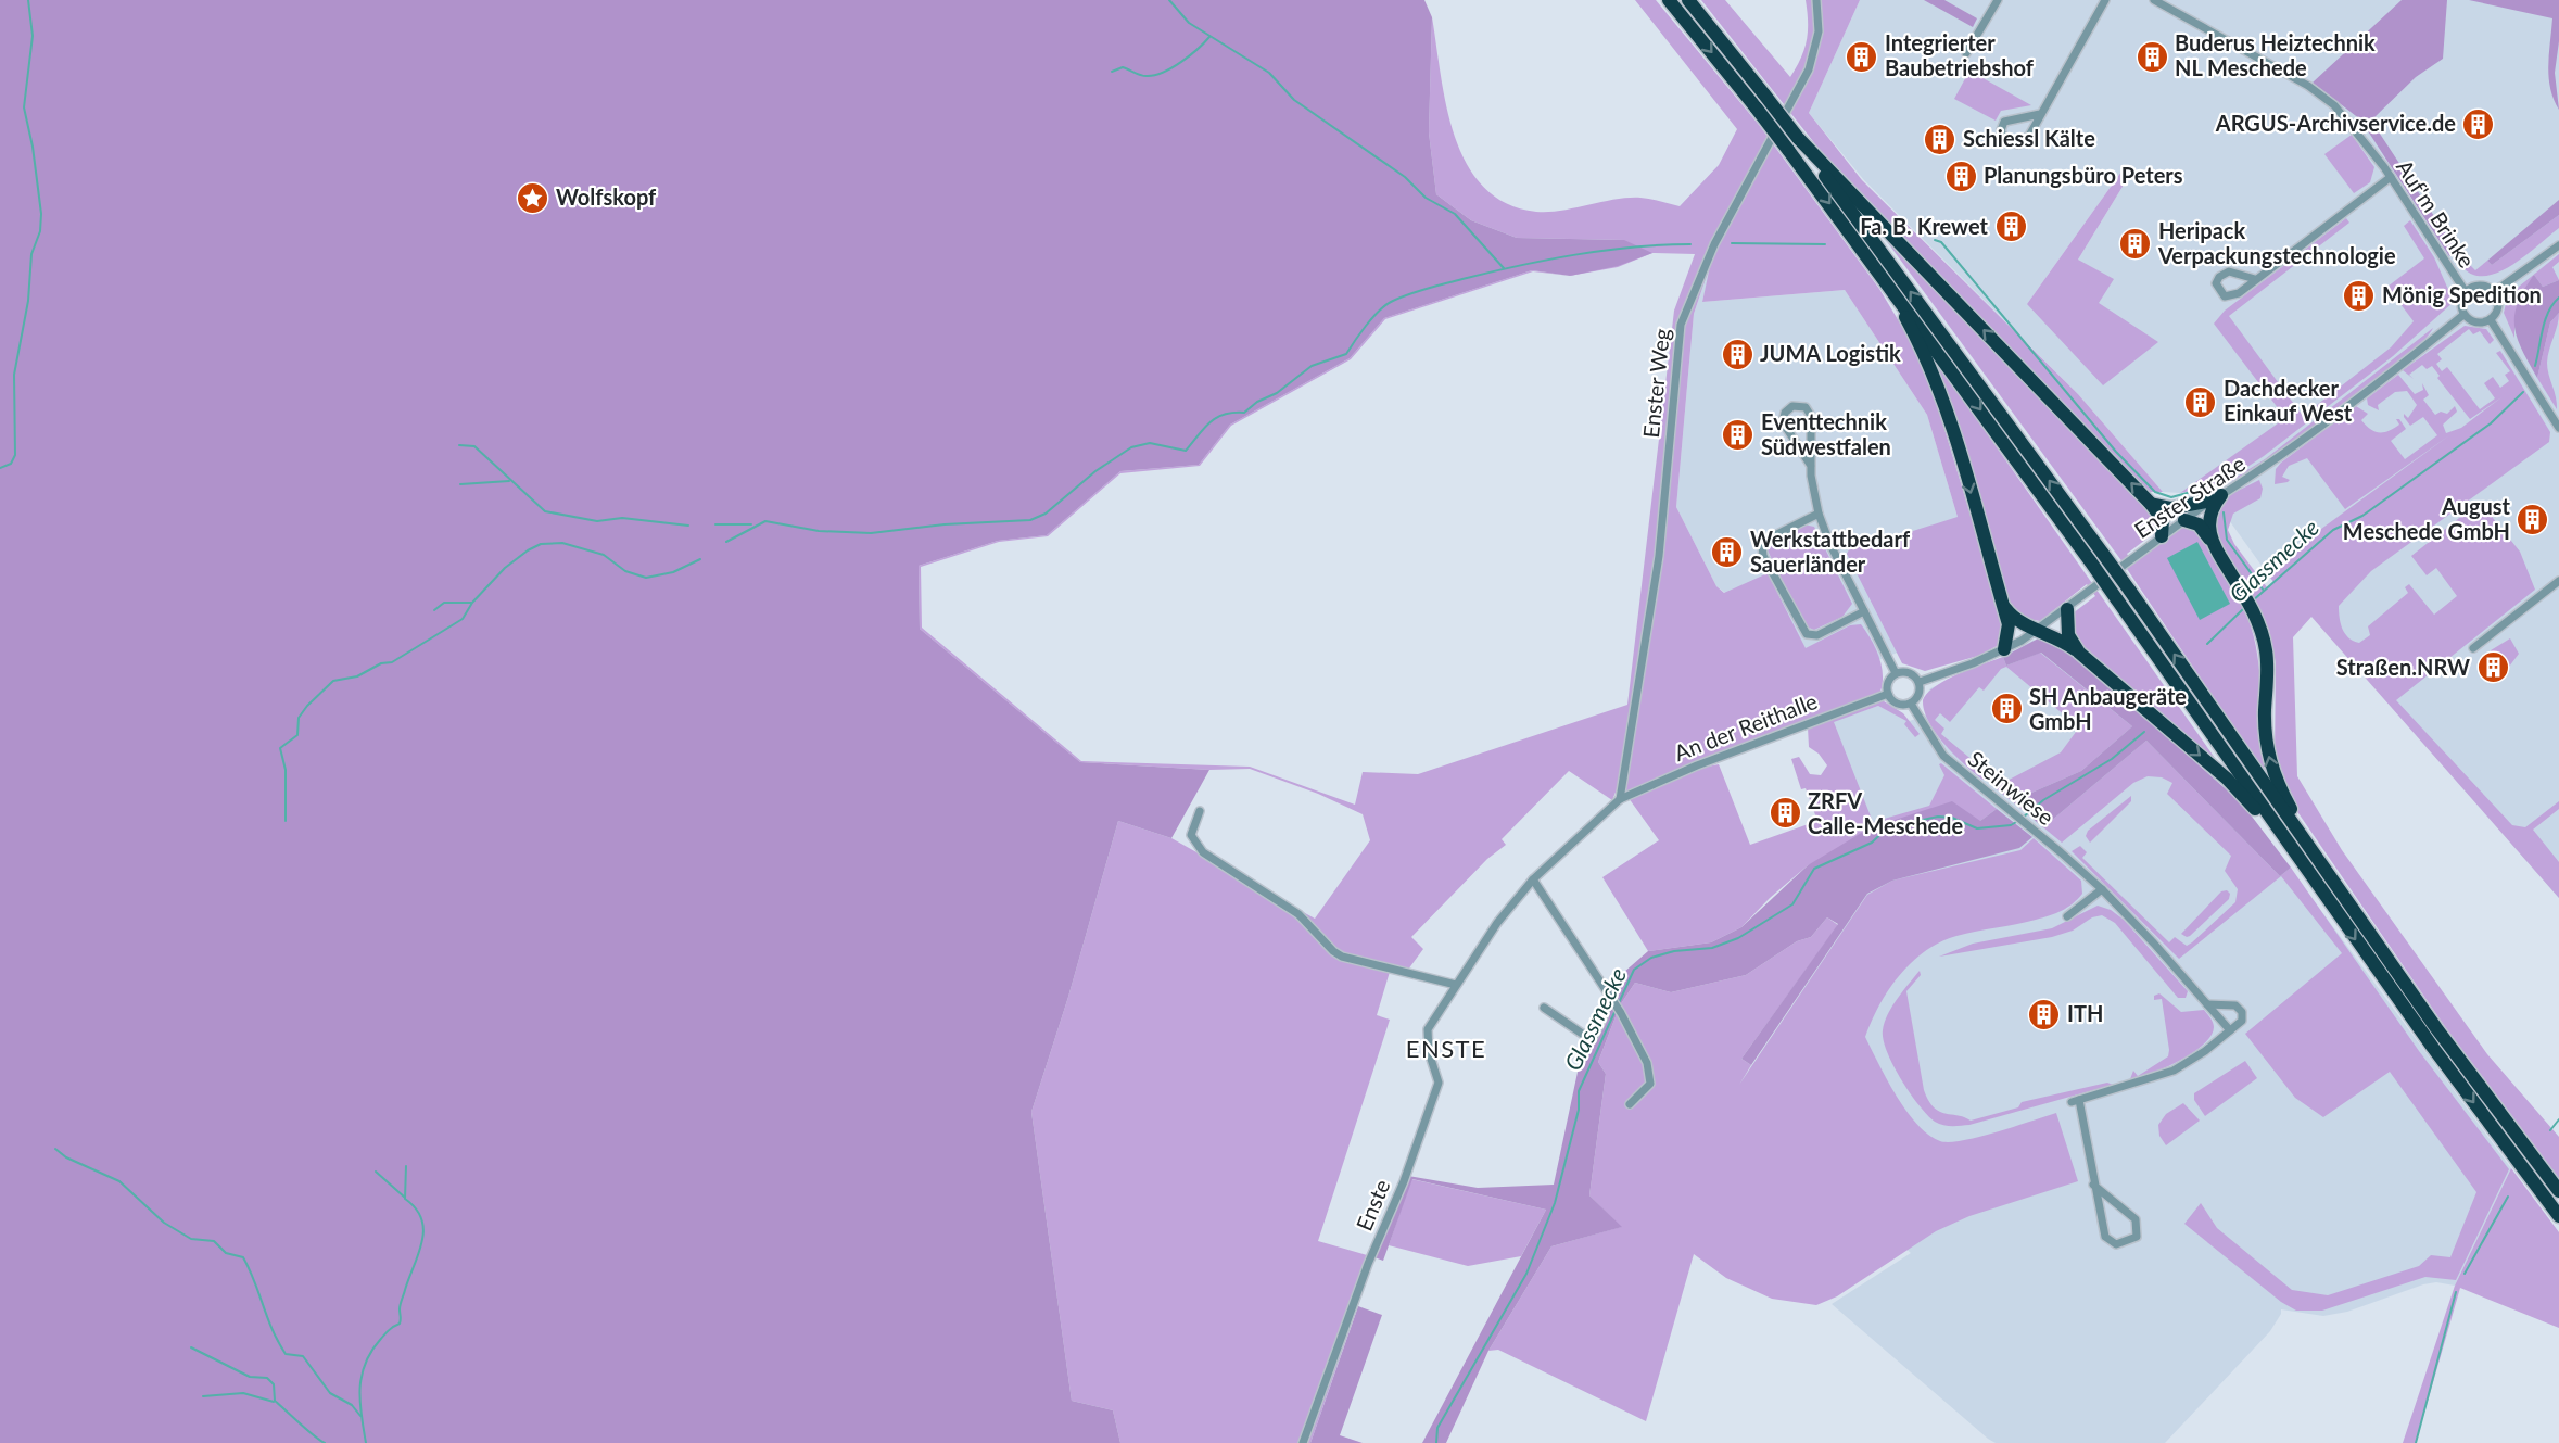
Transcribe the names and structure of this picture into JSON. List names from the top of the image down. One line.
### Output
{"streets":{"street":["Auf'm Brinke","Enster Weg","Enster Straße","An der Reithalle","Steinwiese","Enste"]},"crossings":[["Auf'm Brinke","Enster Straße"],["Enster Weg","An der Reithalle"],["Enster Weg","Enste"],["Enster Straße","An der Reithalle"],["Enster Straße","Steinwiese"],["An der Reithalle","Steinwiese"],["An der Reithalle","Enste"]],"districts":["ENSTE"],"water":["Glassmecke"],"places":{"building":["Integrierter Baubetriebshof","Buderus Heiztechnik NL Meschede","ARGUS-Archivservice.de","Schiessl Kälte","Planungsbüro Peters","Fa. B. Krewet","Heripack Verpackungstechnologie","Mönig Spedition","JUMA Logistik","Dachdecker Einkauf West","Eventtechnik Südwestfalen","August Meschede GmbH","Werkstattbedarf Sauerländer","Straßen.NRW","SH Anbaugeräte GmbH","ZRFV Calle-Meschede","ITH"],"place":["Wolfskopf"]}}
